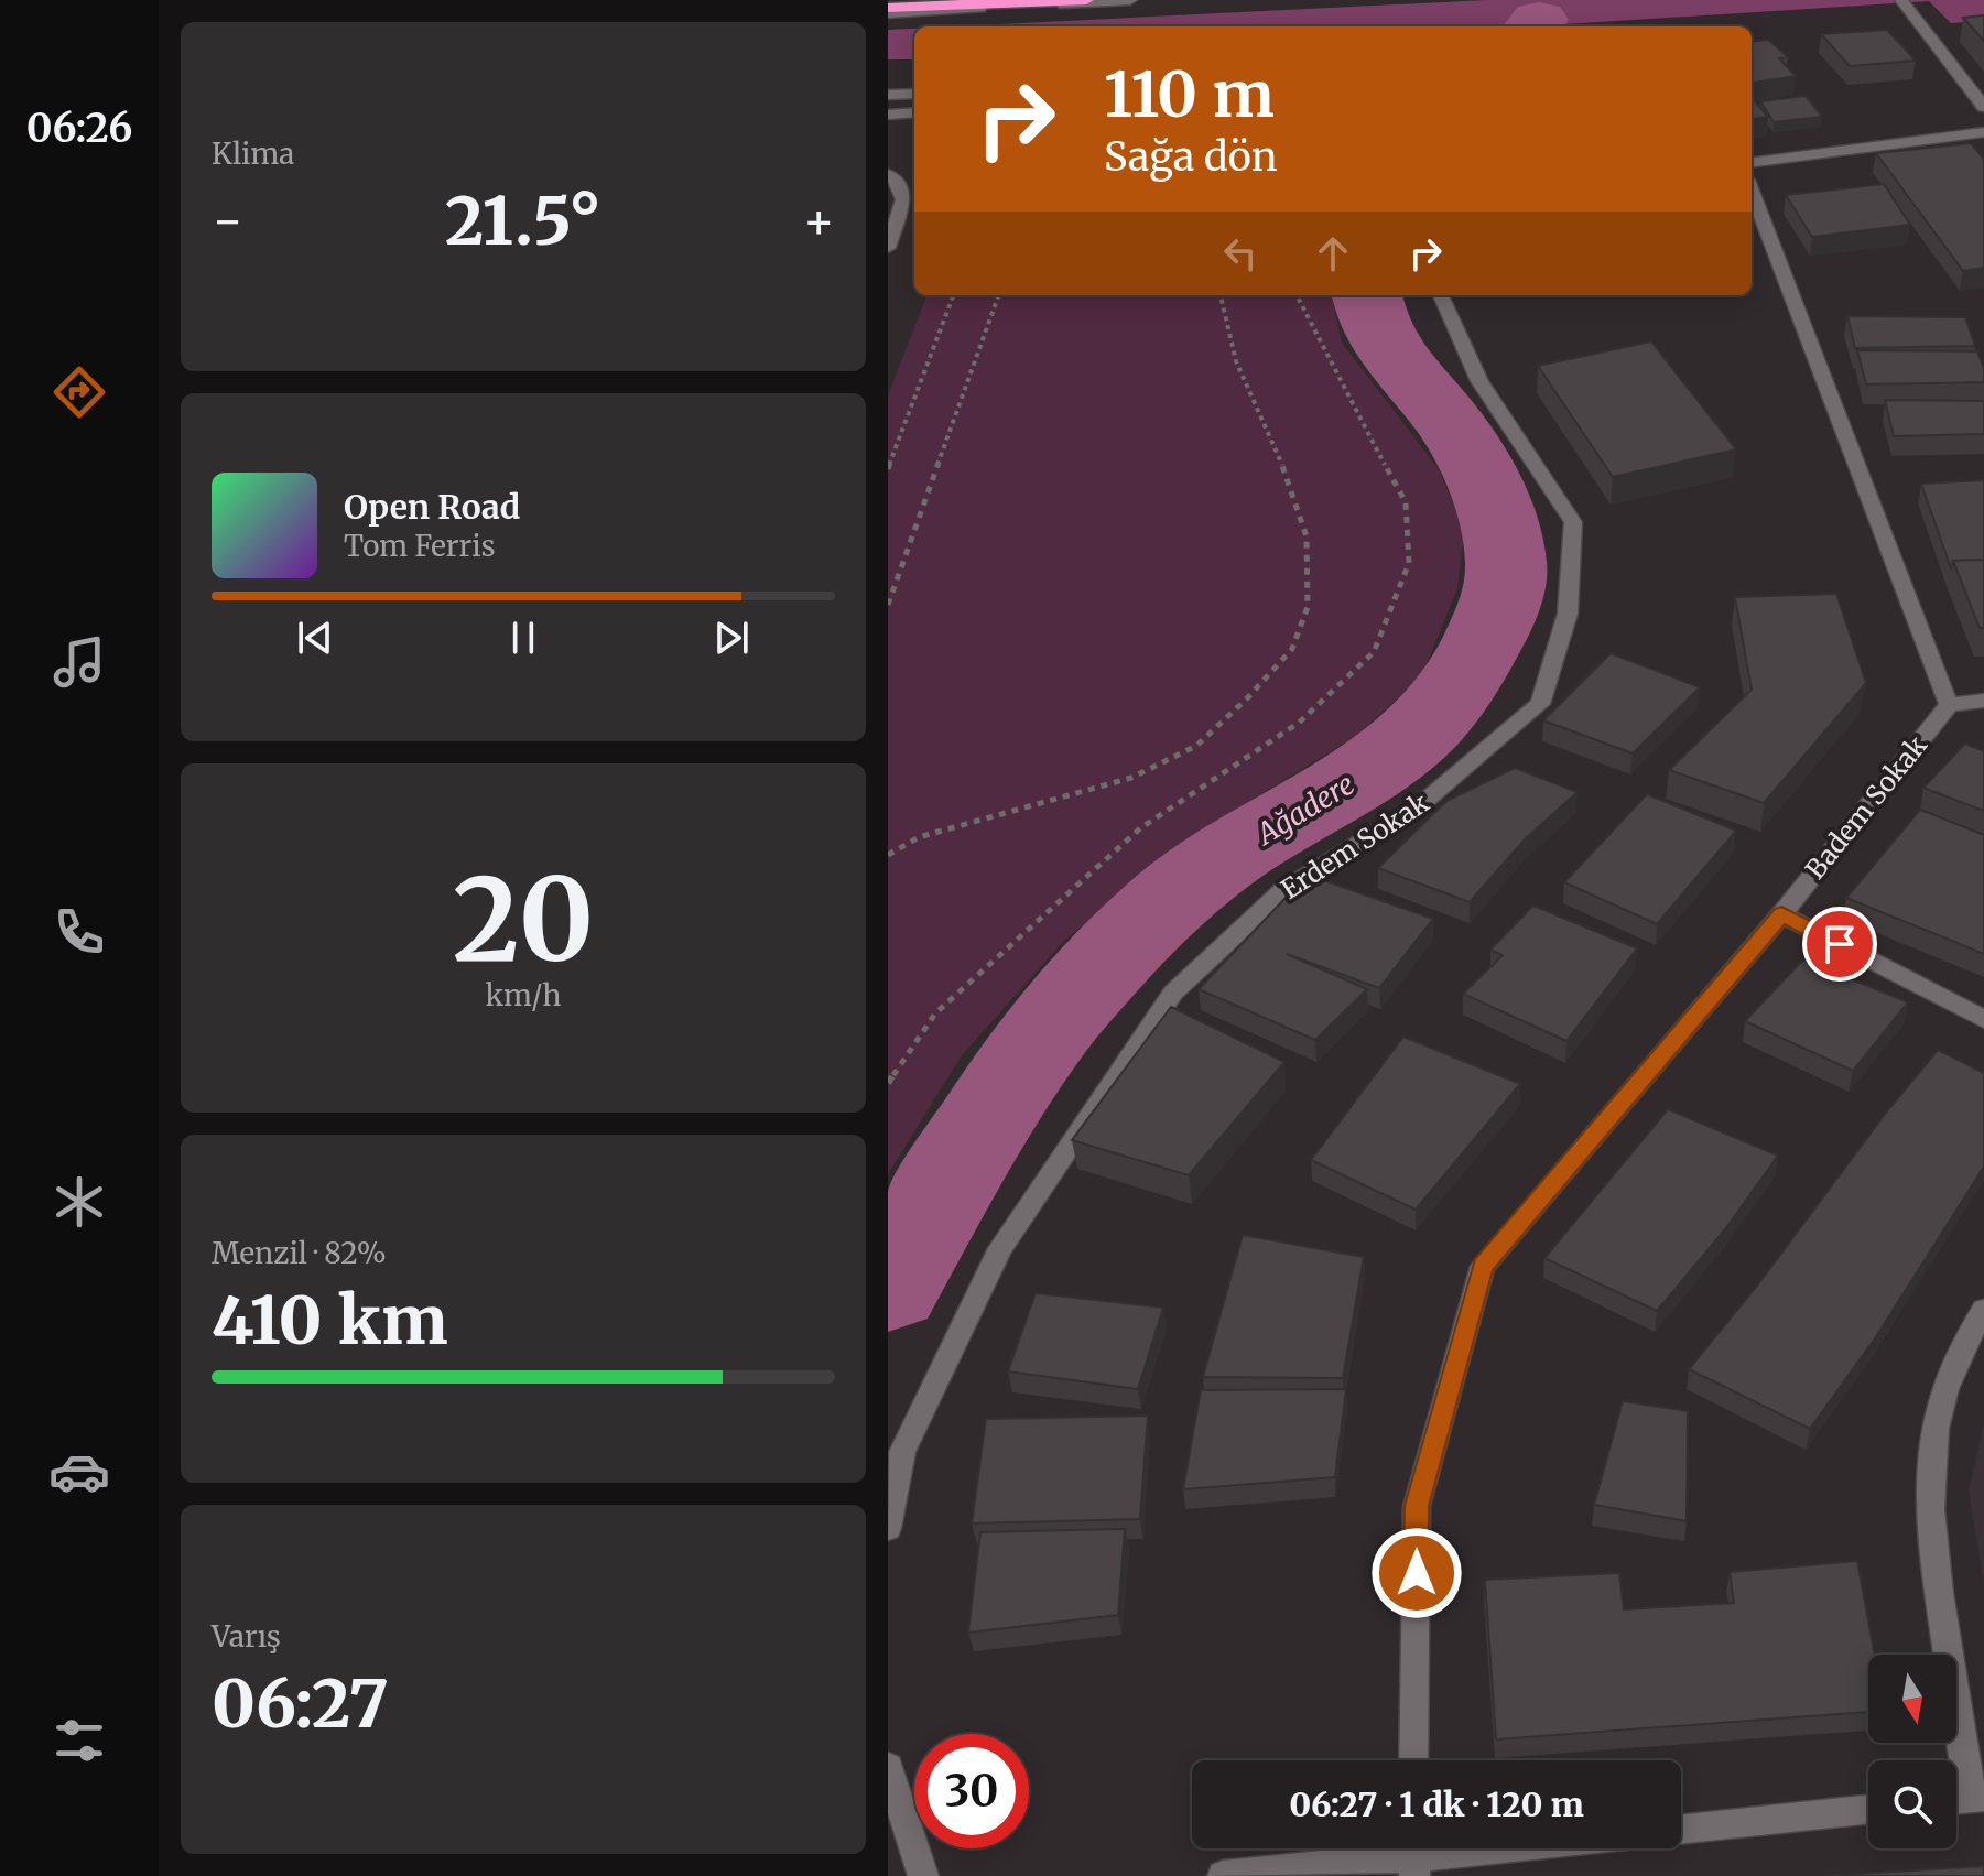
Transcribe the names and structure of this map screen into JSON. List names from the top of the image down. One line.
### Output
{"streets":{"street":["Badem Sokak","Erdem Sokak"]},"water":["Ağadere"],"north":"bottom","page":{"tabs":"06:26","tile":["Klima",["20","km/h"],["Menzil · 82%","410 km"],["Varış","06:27"]],"turn":["110 m","Sağa dön"],"heat":["−","21.5°","+"],"song":["Open Road","Tom Ferris"],"limit":"30","trip":"06:27 · 1 dk · 120 m"}}
